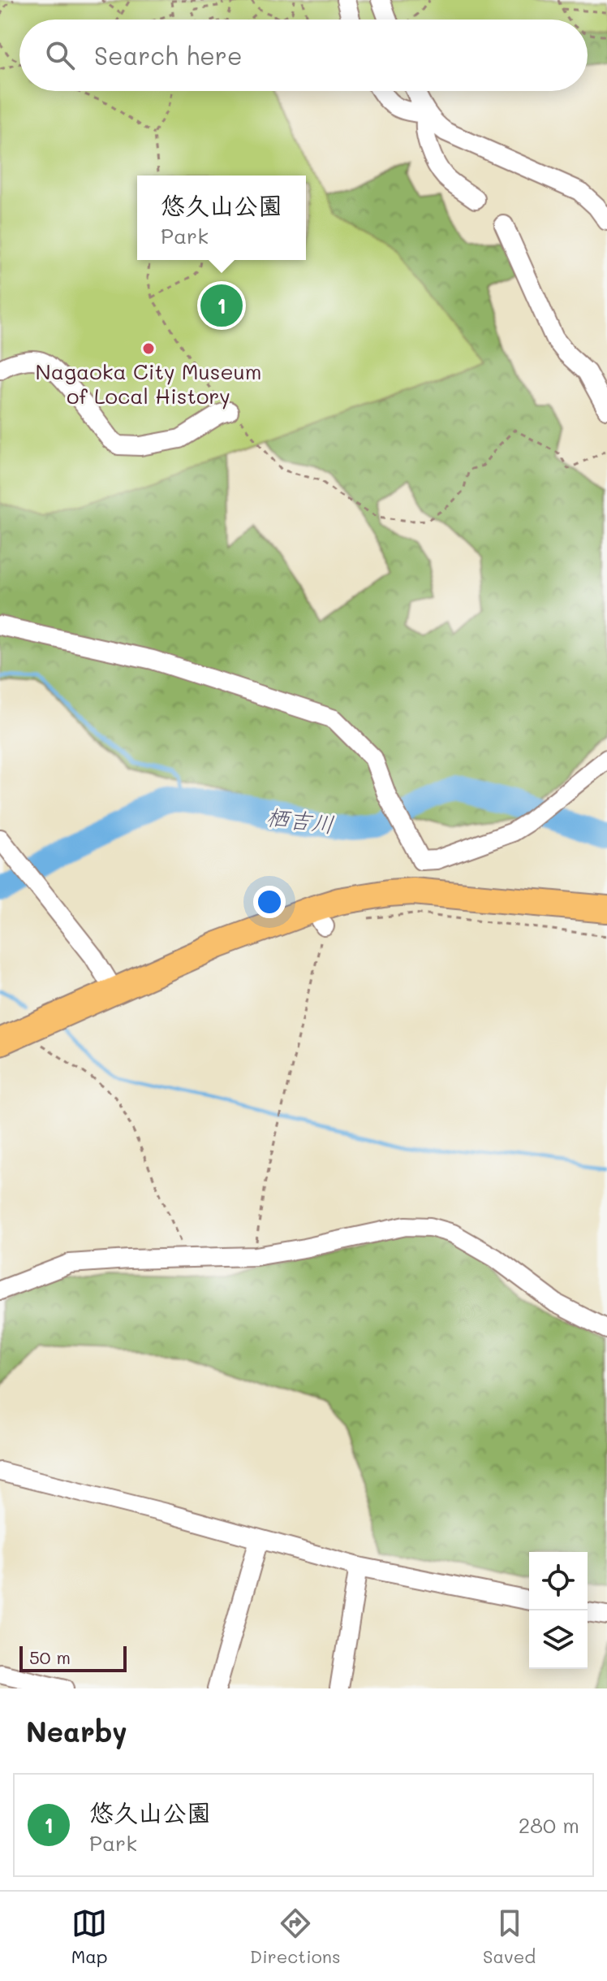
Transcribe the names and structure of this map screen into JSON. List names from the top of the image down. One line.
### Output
{"water":["栖吉川"],"places":["Nagaoka City Museum of Local History"],"scale_bar":"50 m","page":{"search":"Search here","popup":["悠久山公園","Park"],"pins":"1","scale":"50 m","heading":"Nearby","list":[{"mark":"1","name":"悠久山公園","note":"Park","value":"280 m"}],"nav":["Map","Directions","Saved"]}}
